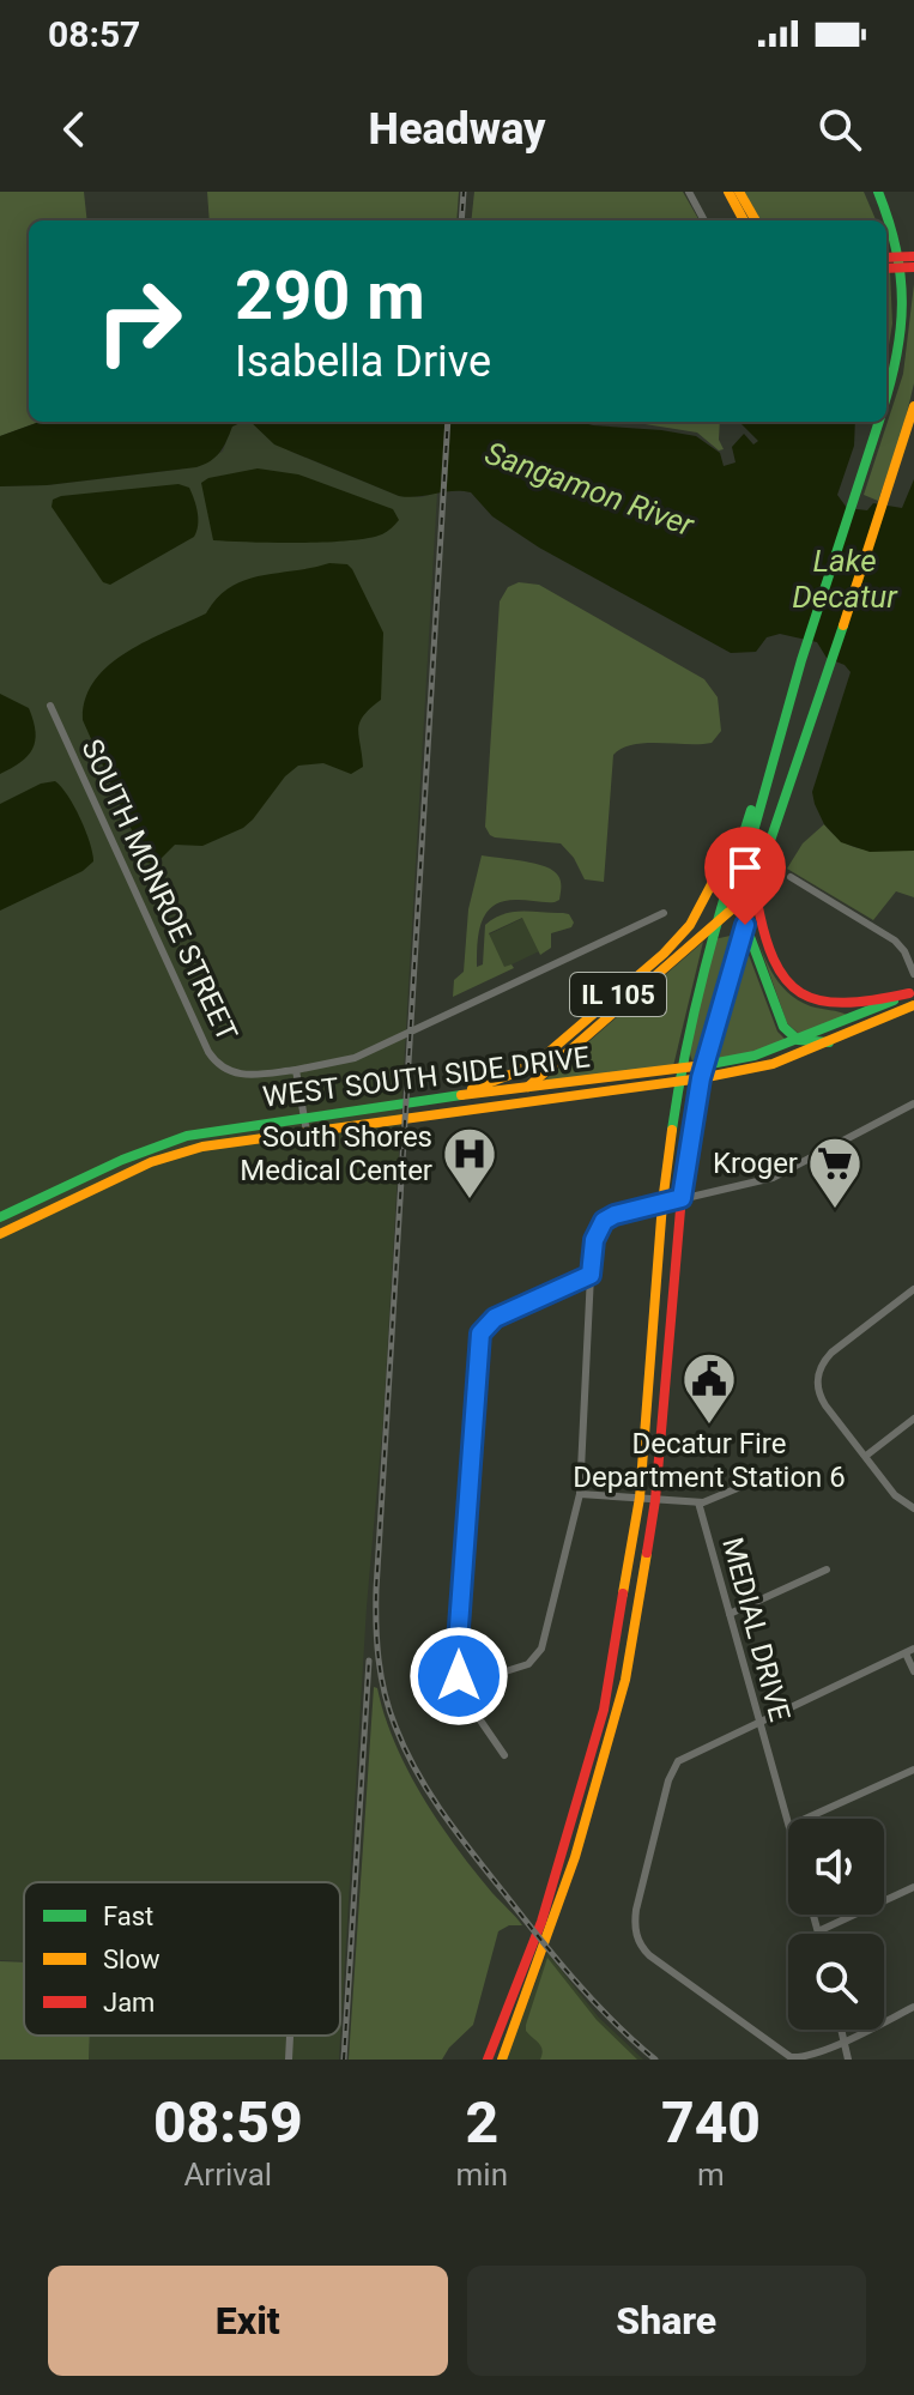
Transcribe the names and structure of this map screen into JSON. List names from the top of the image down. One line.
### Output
{"streets":{"main road":["IL 105","WEST SOUTH SIDE DRIVE"],"street":["SOUTH MONROE STREET","MEDIAL DRIVE"]},"crossings":[["IL 105","WEST SOUTH SIDE DRIVE"]],"water":["Sangamon River","Lake Decatur"],"places":{"hospital":["South Shores Medical Center"],"supermarket":["Kroger"],"public building":["Decatur Fire Department Station 6"]},"legend":["Fast","Slow","Jam"],"page":{"status":"08:57","header":"Headway","turn":["290 m","Isabella Drive"],"eta":["08:59","Arrival","2","min","740","m"],"buttons":["Exit","Share"]}}
